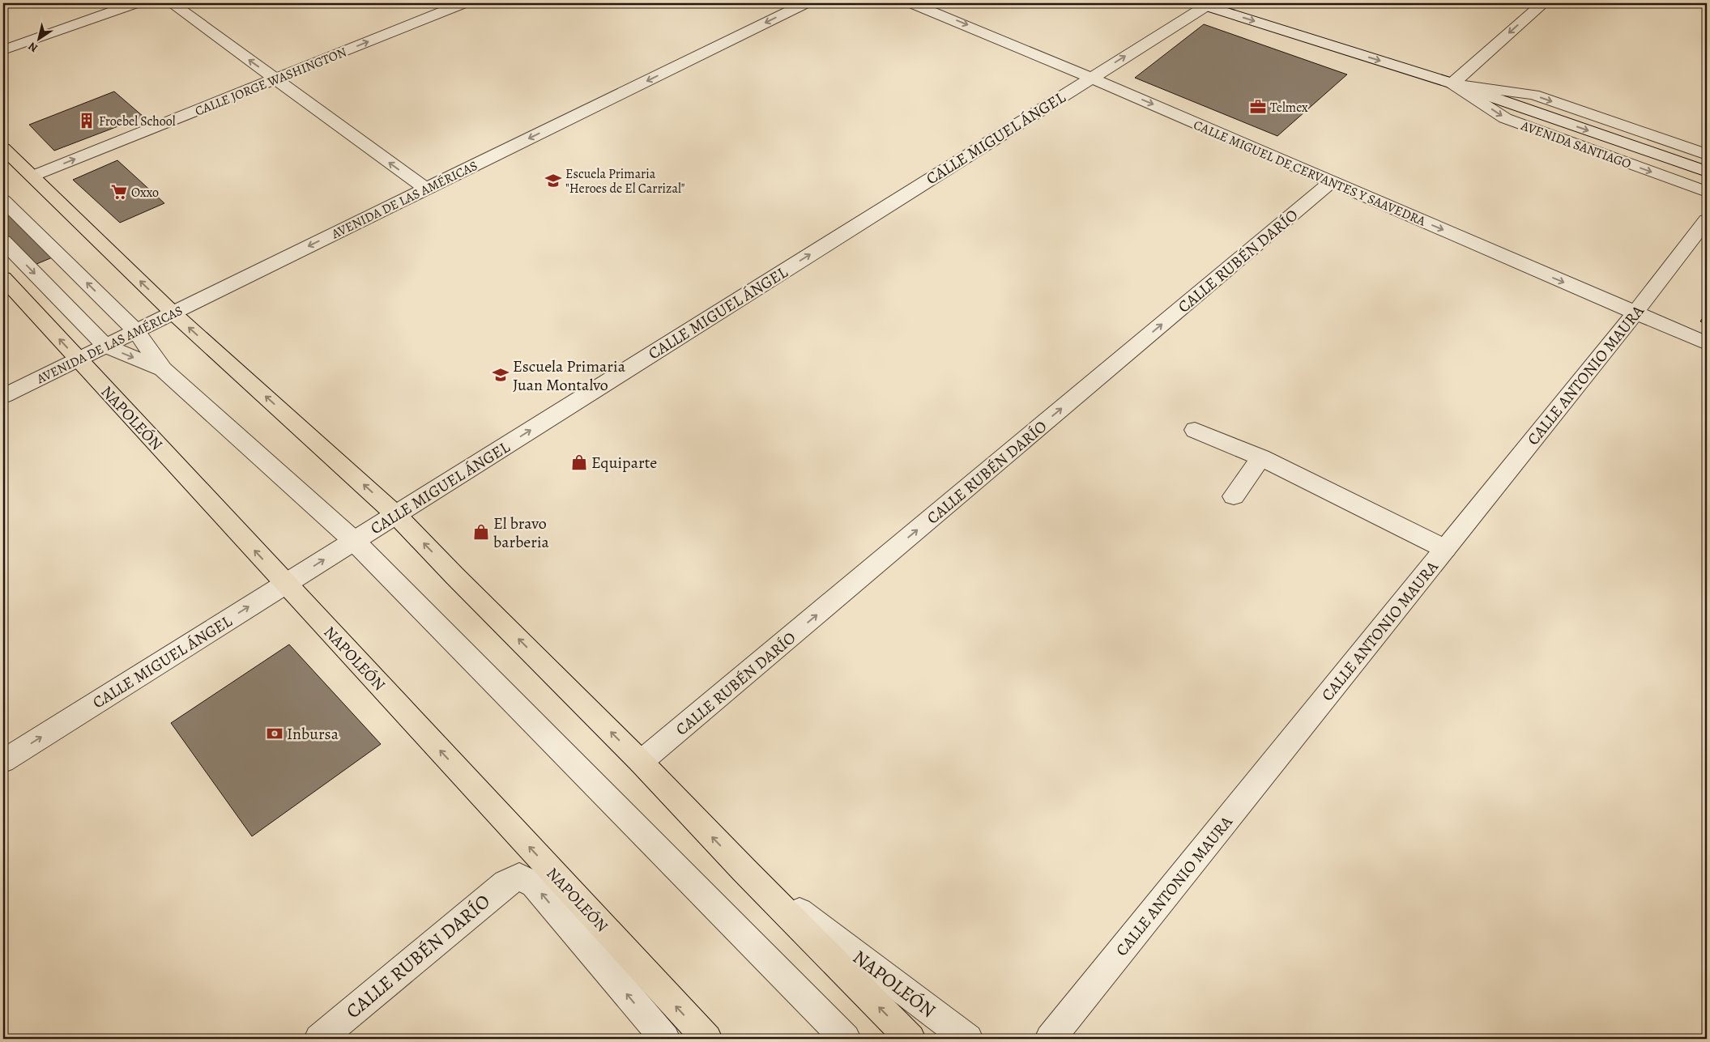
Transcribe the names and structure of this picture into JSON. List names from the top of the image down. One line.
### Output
{"streets":{"main road":["NAPOLEÓN"],"street":["CALLE JORGE WASHINGTON","CALLE MIGUEL ÁNGEL","AVENIDA SANTIAGO","CALLE MIGUEL DE CERVANTES Y SAAVEDRA","AVENIDA DE LAS AMÉRICAS","CALLE RUBÉN DARÍO","CALLE ANTONIO MAURA"]},"crossings":[["CALLE JORGE WASHINGTON","NAPOLEÓN"],["CALLE MIGUEL ÁNGEL","AVENIDA SANTIAGO"],["CALLE MIGUEL ÁNGEL","CALLE MIGUEL DE CERVANTES Y SAAVEDRA"],["CALLE MIGUEL ÁNGEL","NAPOLEÓN"],["CALLE MIGUEL DE CERVANTES Y SAAVEDRA","CALLE RUBÉN DARÍO"],["CALLE MIGUEL DE CERVANTES Y SAAVEDRA","CALLE ANTONIO MAURA"],["AVENIDA DE LAS AMÉRICAS","NAPOLEÓN"],["CALLE RUBÉN DARÍO","NAPOLEÓN"]],"one_way":["CALLE MIGUEL ÁNGEL","AVENIDA SANTIAGO","CALLE MIGUEL DE CERVANTES Y SAAVEDRA","AVENIDA DE LAS AMÉRICAS","CALLE RUBÉN DARÍO","NAPOLEÓN"],"places":{"office":["Telmex"],"building":["Froebel School"],"school or university":["Escuela Primaria \"Heroes de El Carrizal\"","Escuela Primaria Juan Montalvo"],"supermarket":["Oxxo"],"shop":["Equiparte","El bravo barberia"],"bank":["Inbursa"]},"north":"bottom left"}
